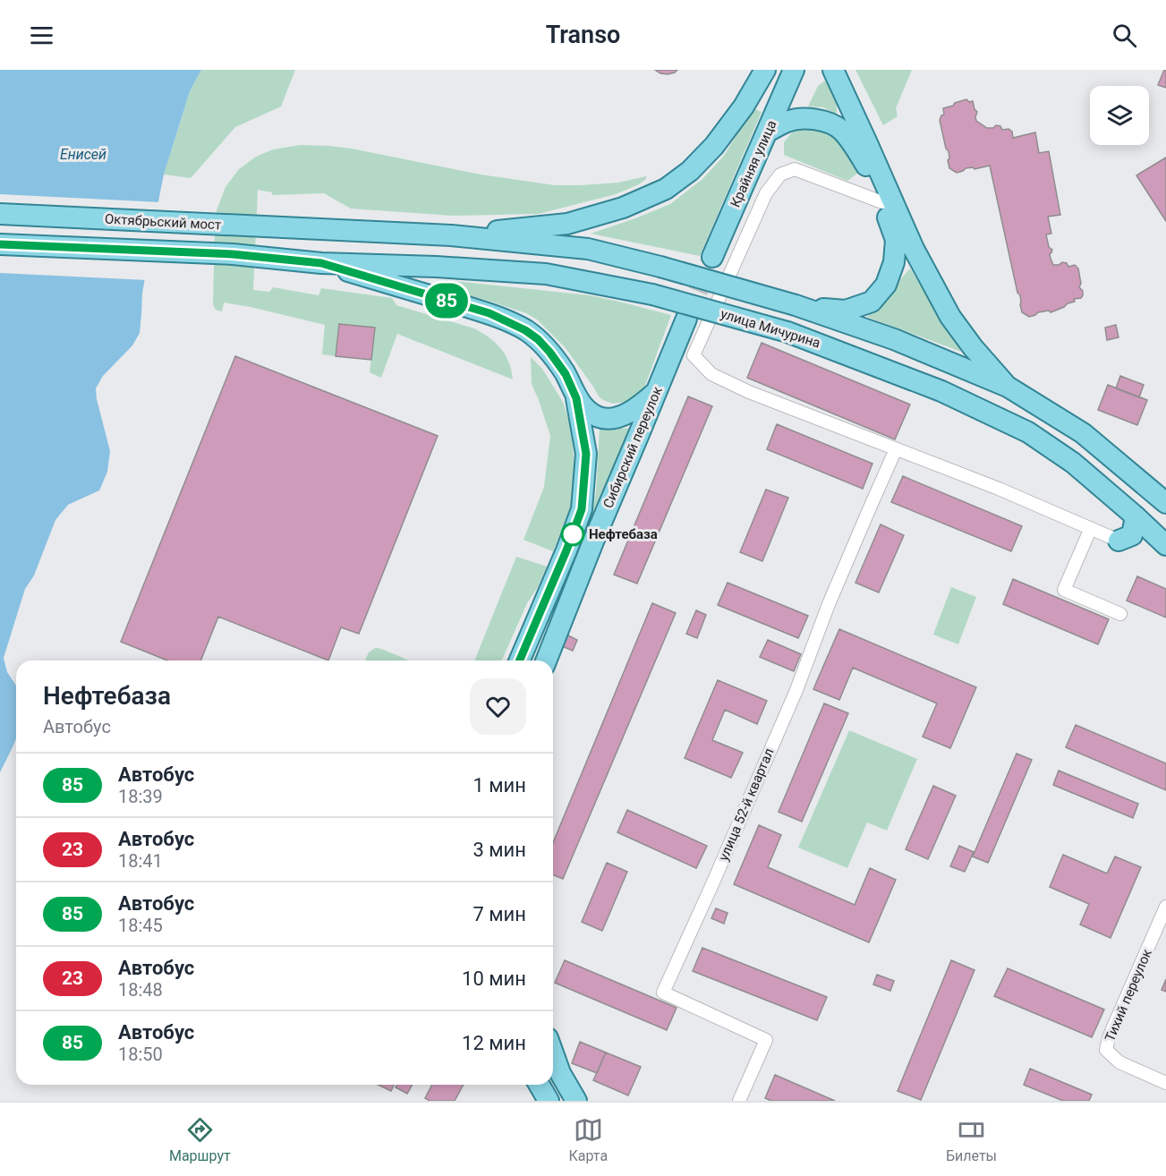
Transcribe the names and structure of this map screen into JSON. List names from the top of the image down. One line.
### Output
{"streets":{"main road":["Крайняя улица","Октябрьский мост","улица Мичурина","Сибирский переулок"],"street":["улица 52-й квартал","Тихий переулок"]},"crossings":[["Октябрьский мост","улица Мичурина"]],"water":["Енисей"],"places":["Нефтебаза"],"lines":["bus line 85"],"page":{"header":"Transo","on_map":"85","heading":["Нефтебаза","Автобус"],"list":[{"mark":"85","name":"Автобус","note":"18:39","value":"1 мин"},{"mark":"23","name":"Автобус","note":"18:41","value":"3 мин"},{"mark":"85","name":"Автобус","note":"18:45","value":"7 мин"},{"mark":"23","name":"Автобус","note":"18:48","value":"10 мин"},{"mark":"85","name":"Автобус","note":"18:50","value":"12 мин"}],"tabs":["Маршрут","Карта","Билеты"]}}
